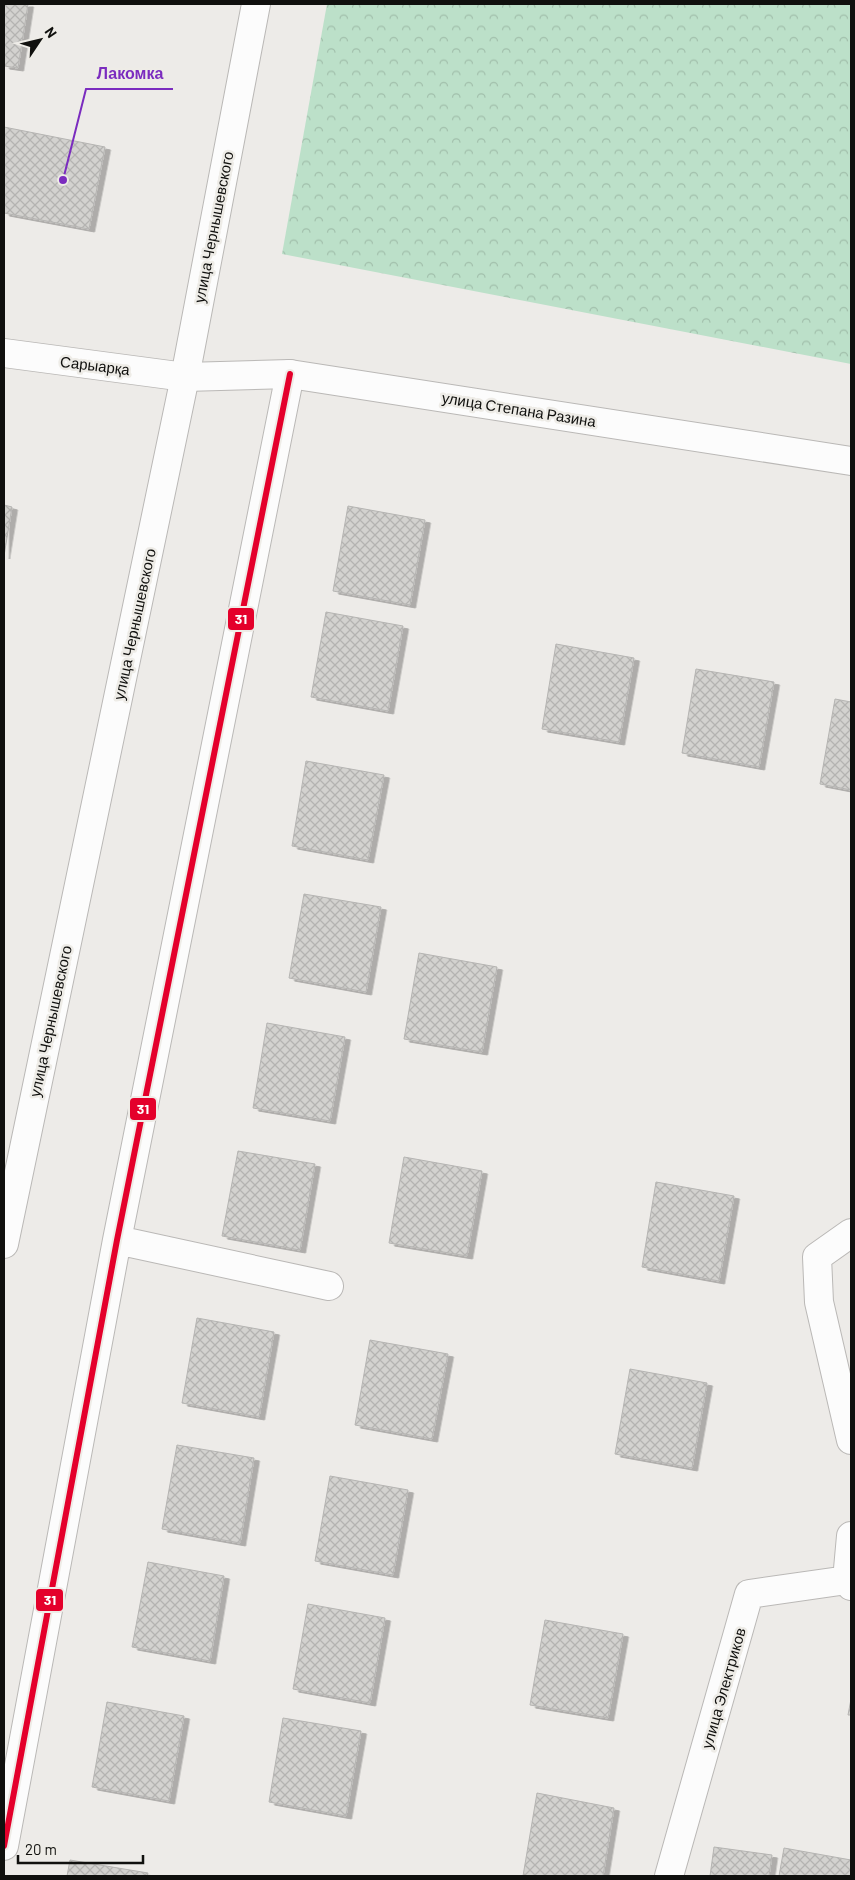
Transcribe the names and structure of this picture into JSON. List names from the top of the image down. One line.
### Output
{"streets":{"street":["улица Чернышевского","Сарыарқа","улица Степана Разина","улица Электриков"]},"crossings":[["улица Чернышевского","Сарыарқа"],["улица Чернышевского","улица Степана Разина"],["Сарыарқа","улица Степана Разина"]],"places":["Лакомка"],"lines":["transit line 31"],"scale_bar":"20 m","north":"top right"}
